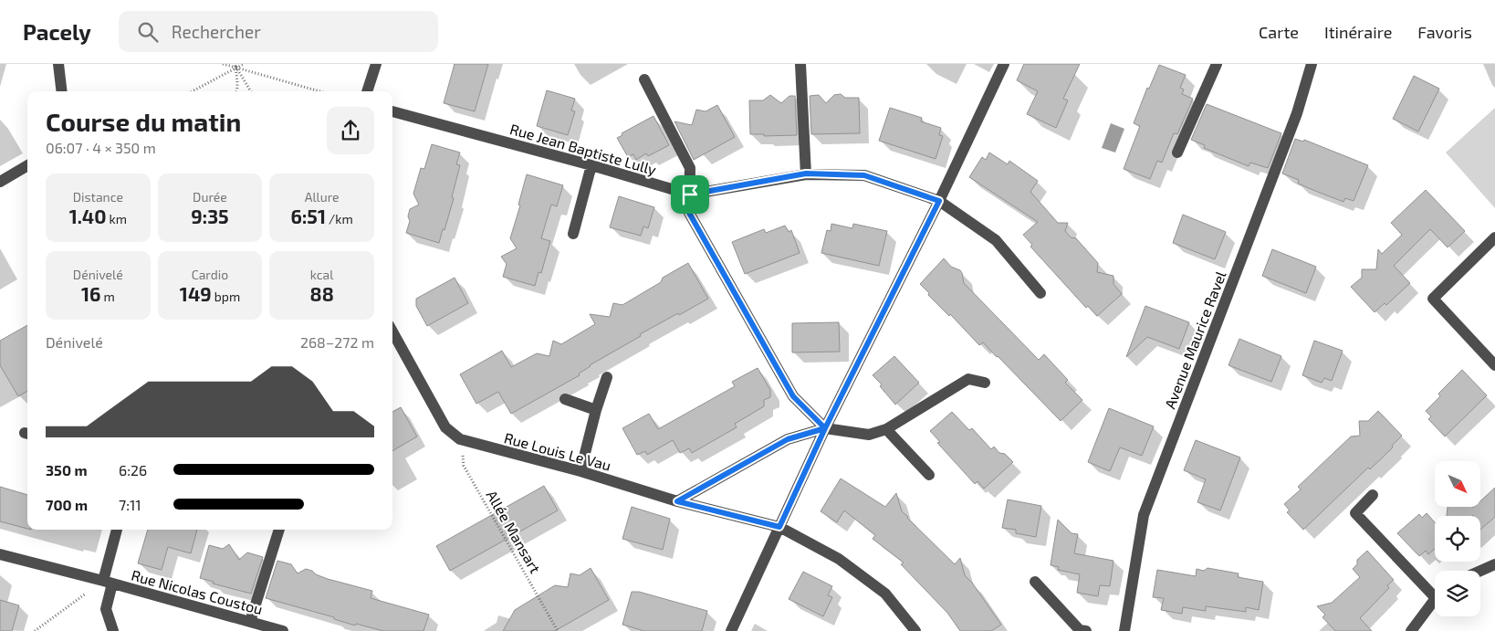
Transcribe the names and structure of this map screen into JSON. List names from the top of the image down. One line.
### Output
{"streets":{"street":["Rue Jean Baptiste Lully","Avenue Maurice Ravel","Rue Louis Le Vau","Rue Nicolas Coustou"],"path":["Allée Mansart"]},"crossings":[["Rue Louis Le Vau","Allée Mansart"]],"north":"bottom right","page":{"header":"Pacely","search":"Rechercher","nav":["Carte","Itinéraire","Favoris"],"heading":["Course du matin","06:07 · 4 × 350 m"],"stats":[["Distance","1.40 km"],["Durée","9:35"],["Allure","6:51 /km"],["Dénivelé","16 m"],["Cardio","149 bpm"],["kcal","88"]],"chart":["Dénivelé","268–272 m"],"list":[{"name":"350 m","note":"6:26"},{"name":"700 m","note":"7:11"}]}}
